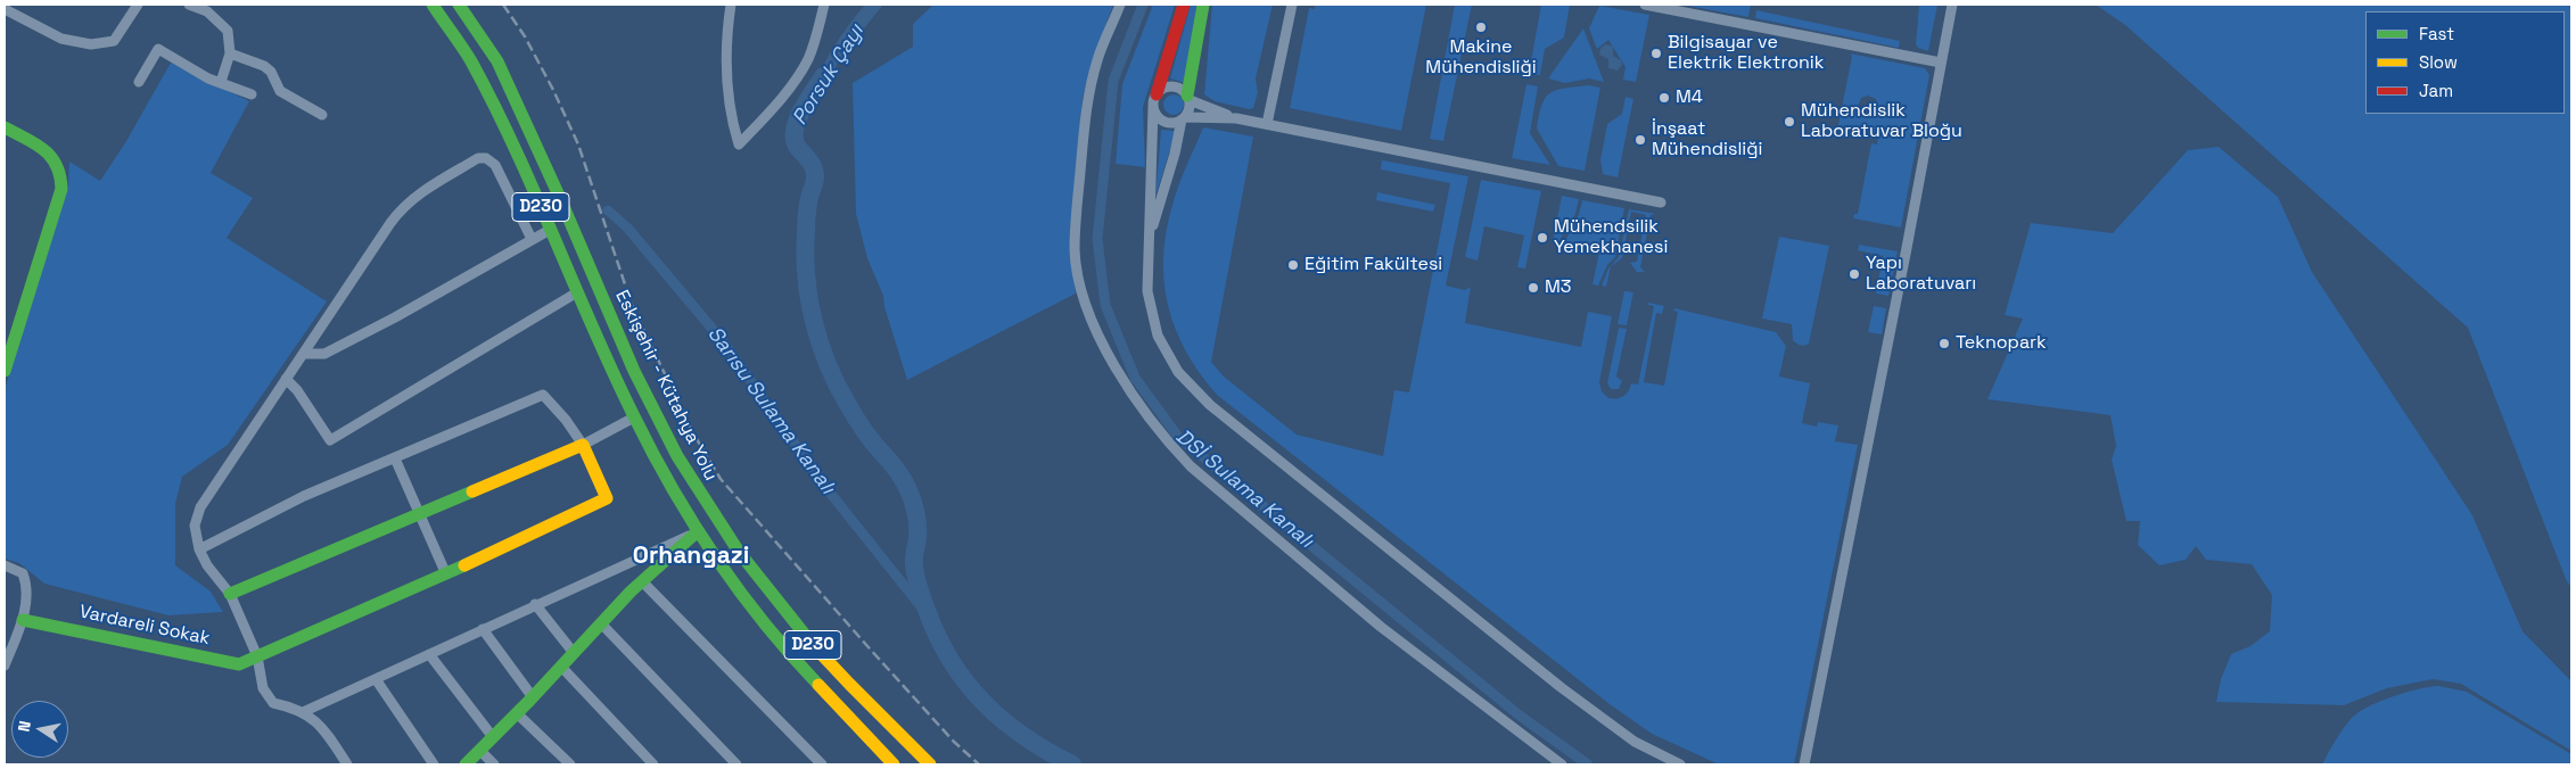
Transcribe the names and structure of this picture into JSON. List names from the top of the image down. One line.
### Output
{"streets":{"main road":["D230","Eskişehir - Kütahya Yolu","Vardareli Sokak"]},"districts":["Orhangazi"],"water":["Porsuk Çayı","Sarısu Sulama Kanalı","DSİ Sulama Kanalı"],"places":["Makine Mühendisliği","Bilgisayar ve Elektrik Elektronik","M4","Mühendislik Laboratuvar Bloğu","İnşaat Mühendisliği","Mühendsilik Yemekhanesi","Eğitim Fakültesi","Yapı Laboratuvarı","M3","Teknopark"],"legend":["Fast","Slow","Jam"],"north":"left"}
